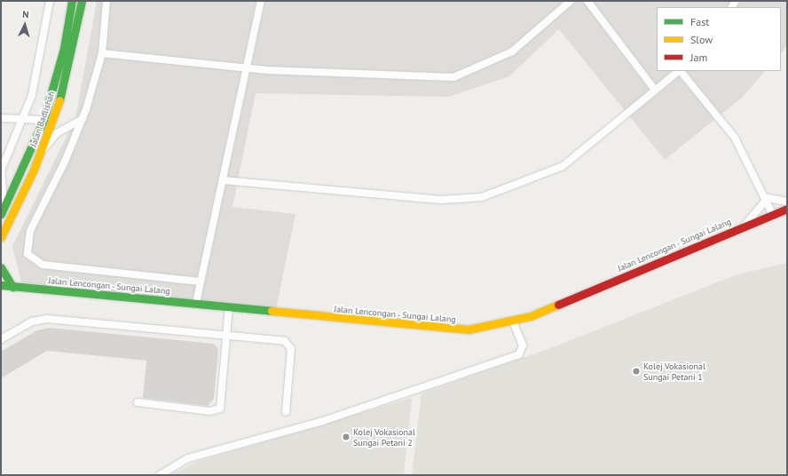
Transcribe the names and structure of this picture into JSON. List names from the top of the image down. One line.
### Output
{"streets":{"street":["Jalan Badlishah","Jalan Lencongan - Sungai Lalang"]},"places":["Kolej Vokasional Sungai Petani 1","Kolej Vokasional Sungai Petani 2"],"legend":["Fast","Slow","Jam"],"north":"top"}
